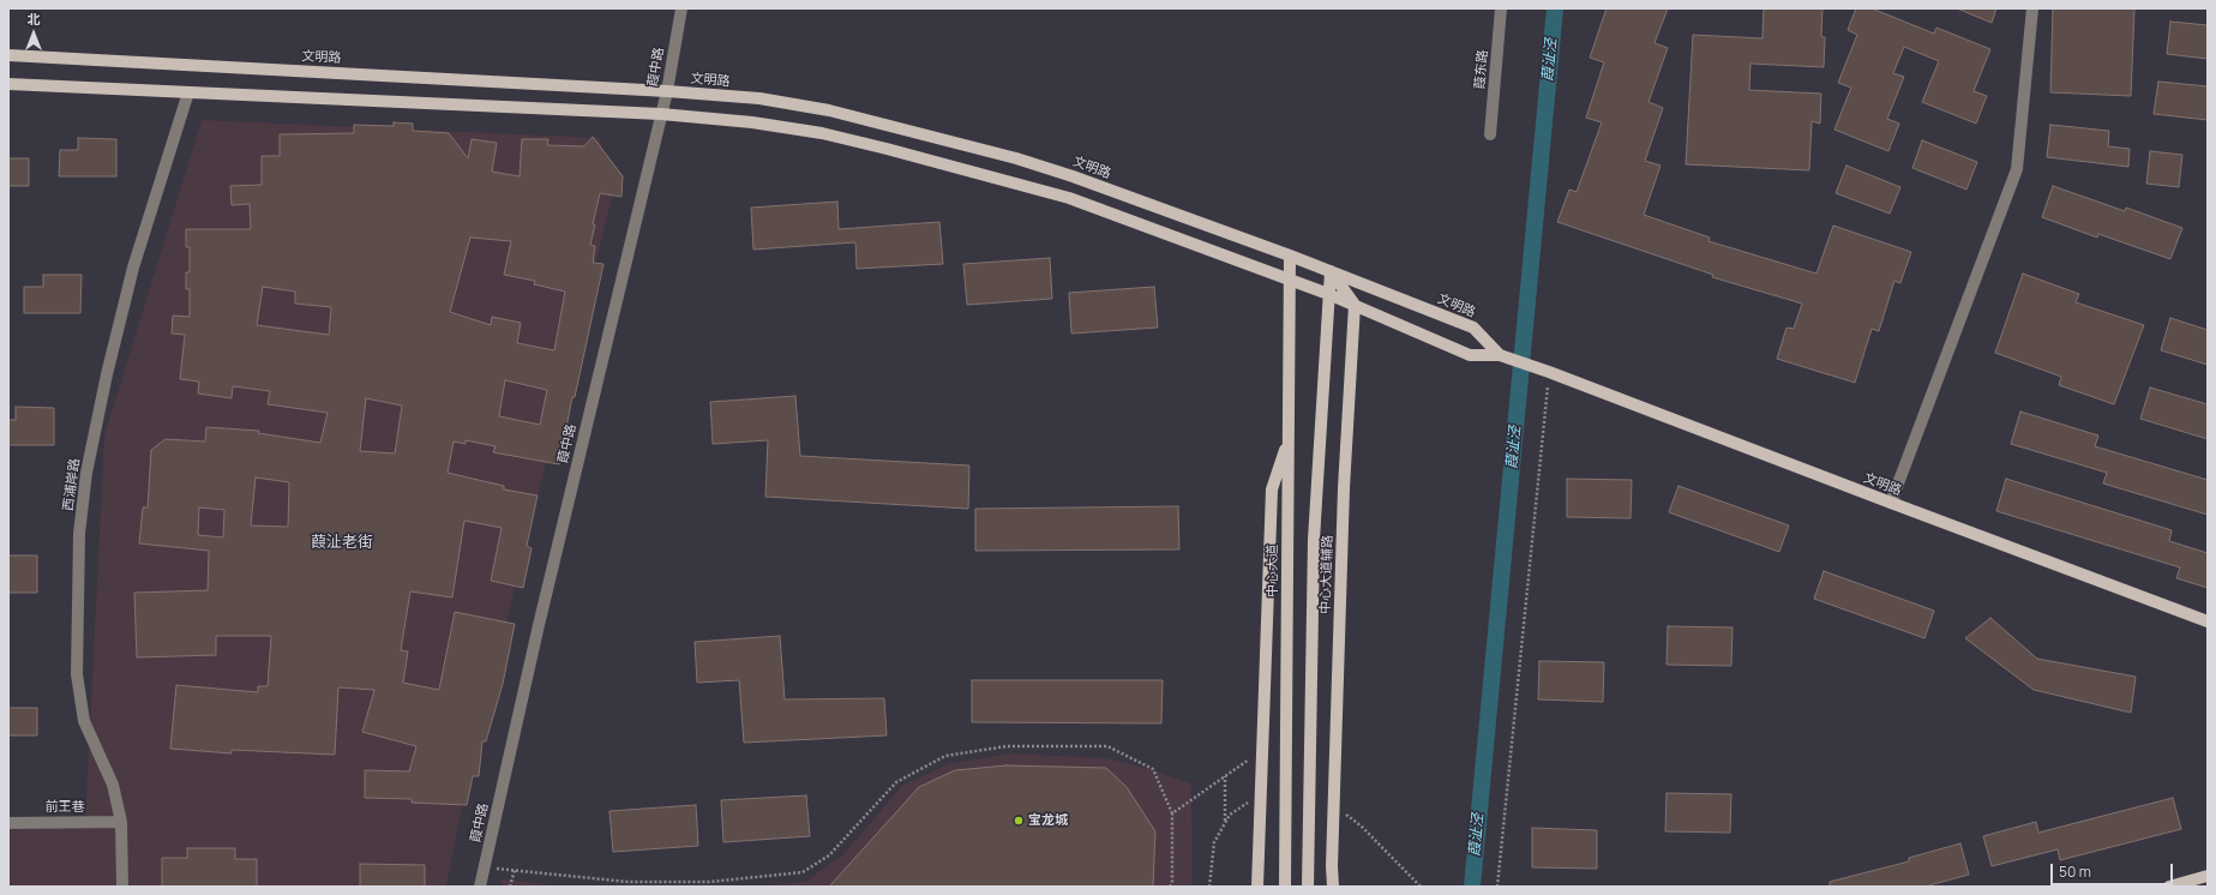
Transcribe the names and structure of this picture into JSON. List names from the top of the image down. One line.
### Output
{"streets":{"main road":["文明路","中心大道","中心大道辅路"],"street":["葭中路","葭东路","西浦岸路","前王巷"]},"crossings":[["文明路","葭中路"],["文明路","中心大道"],["西浦岸路","前王巷"]],"districts":["葭沚老街"],"water":["葭沚泾"],"places":["宝龙城"],"scale_bar":"50 m","north":"top"}
